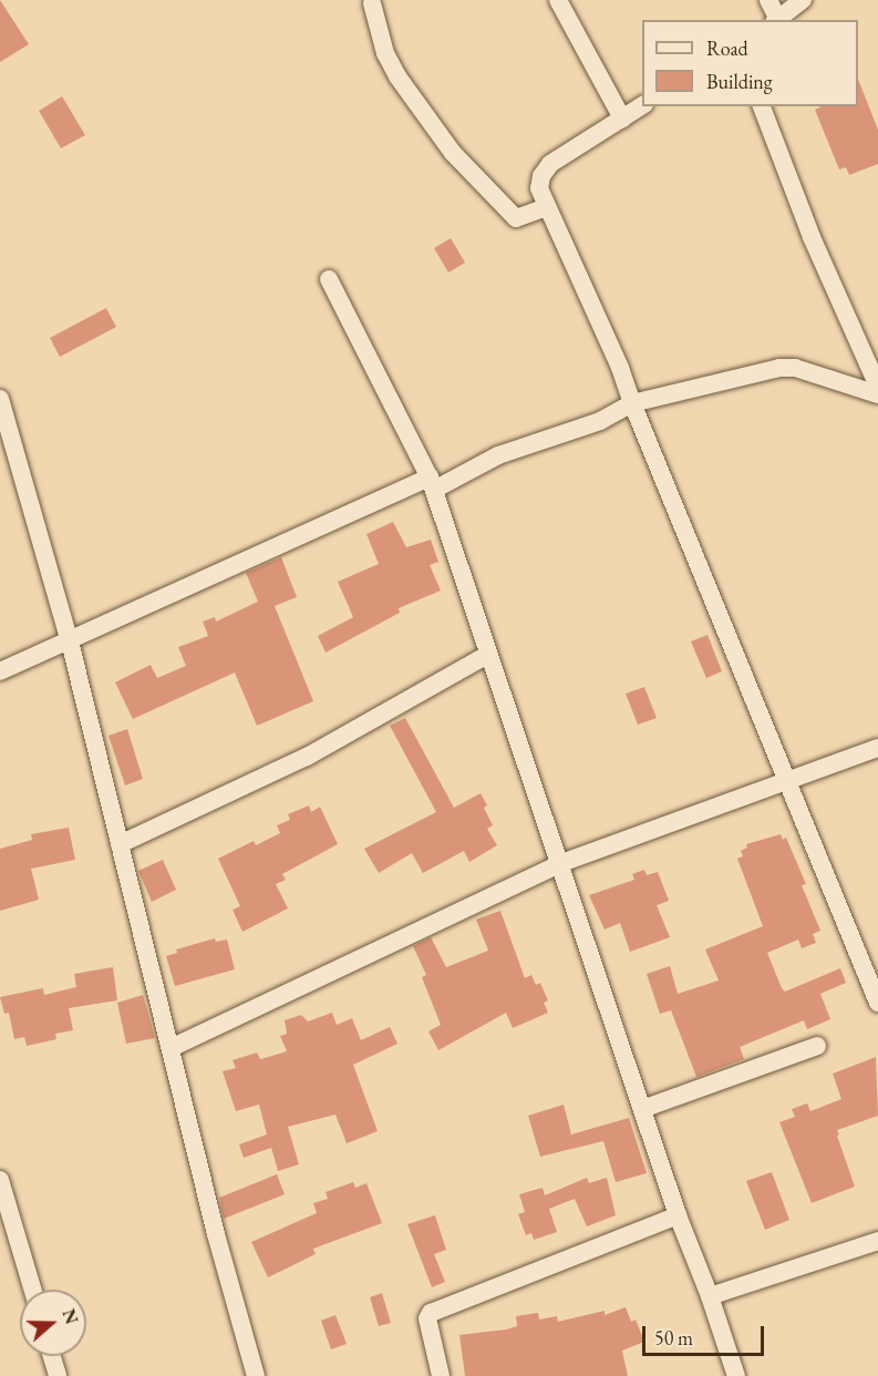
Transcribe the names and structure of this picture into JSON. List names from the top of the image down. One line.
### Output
{"legend":["Road","Building"],"scale_bar":"50 m","north":"right"}
